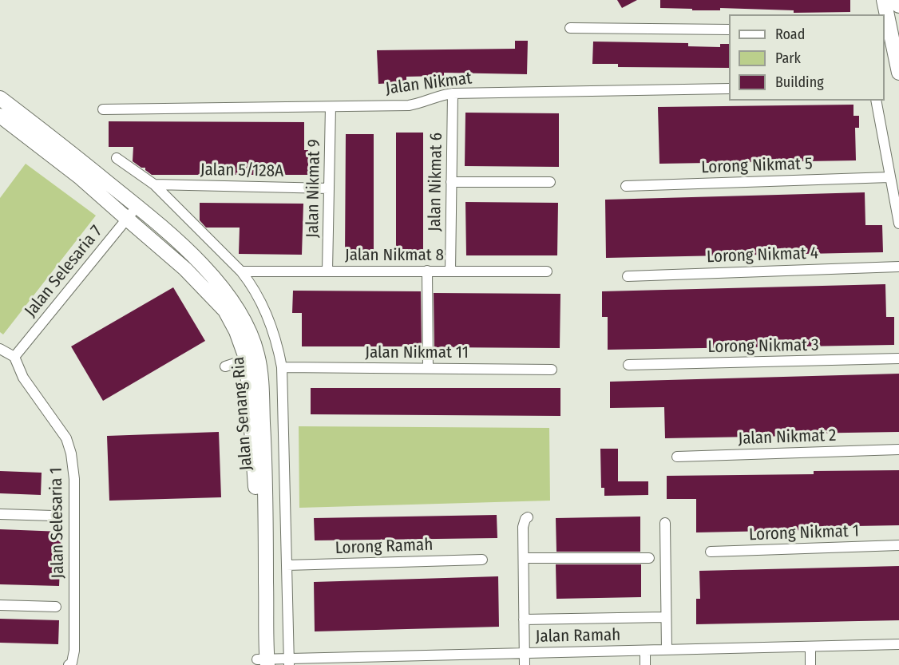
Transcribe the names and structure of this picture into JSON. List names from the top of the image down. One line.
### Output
{"streets":{"street":["Jalan Nikmat","Lorong Nikmat 5","Jalan 5/128A","Jalan Nikmat 6","Jalan Nikmat 9","Jalan Nikmat 8","Lorong Nikmat 4","Jalan Selesaria 7","Lorong Nikmat 3","Jalan Nikmat 11","Jalan Senang Ria","Jalan Nikmat 2","Jalan Selesaria 1","Lorong Nikmat 1","Lorong Ramah","Jalan Ramah"]},"crossings":[["Jalan Nikmat","Jalan Nikmat 6"],["Jalan Nikmat","Jalan Nikmat 9"],["Jalan 5/128A","Jalan Nikmat 9"],["Jalan Nikmat 6","Jalan Nikmat 8"],["Jalan Nikmat 9","Jalan Nikmat 8"],["Jalan Selesaria 7","Jalan Senang Ria"],["Jalan Selesaria 7","Jalan Selesaria 1"],["Jalan Senang Ria","Jalan Ramah"]],"legend":["Road","Park","Building"]}
